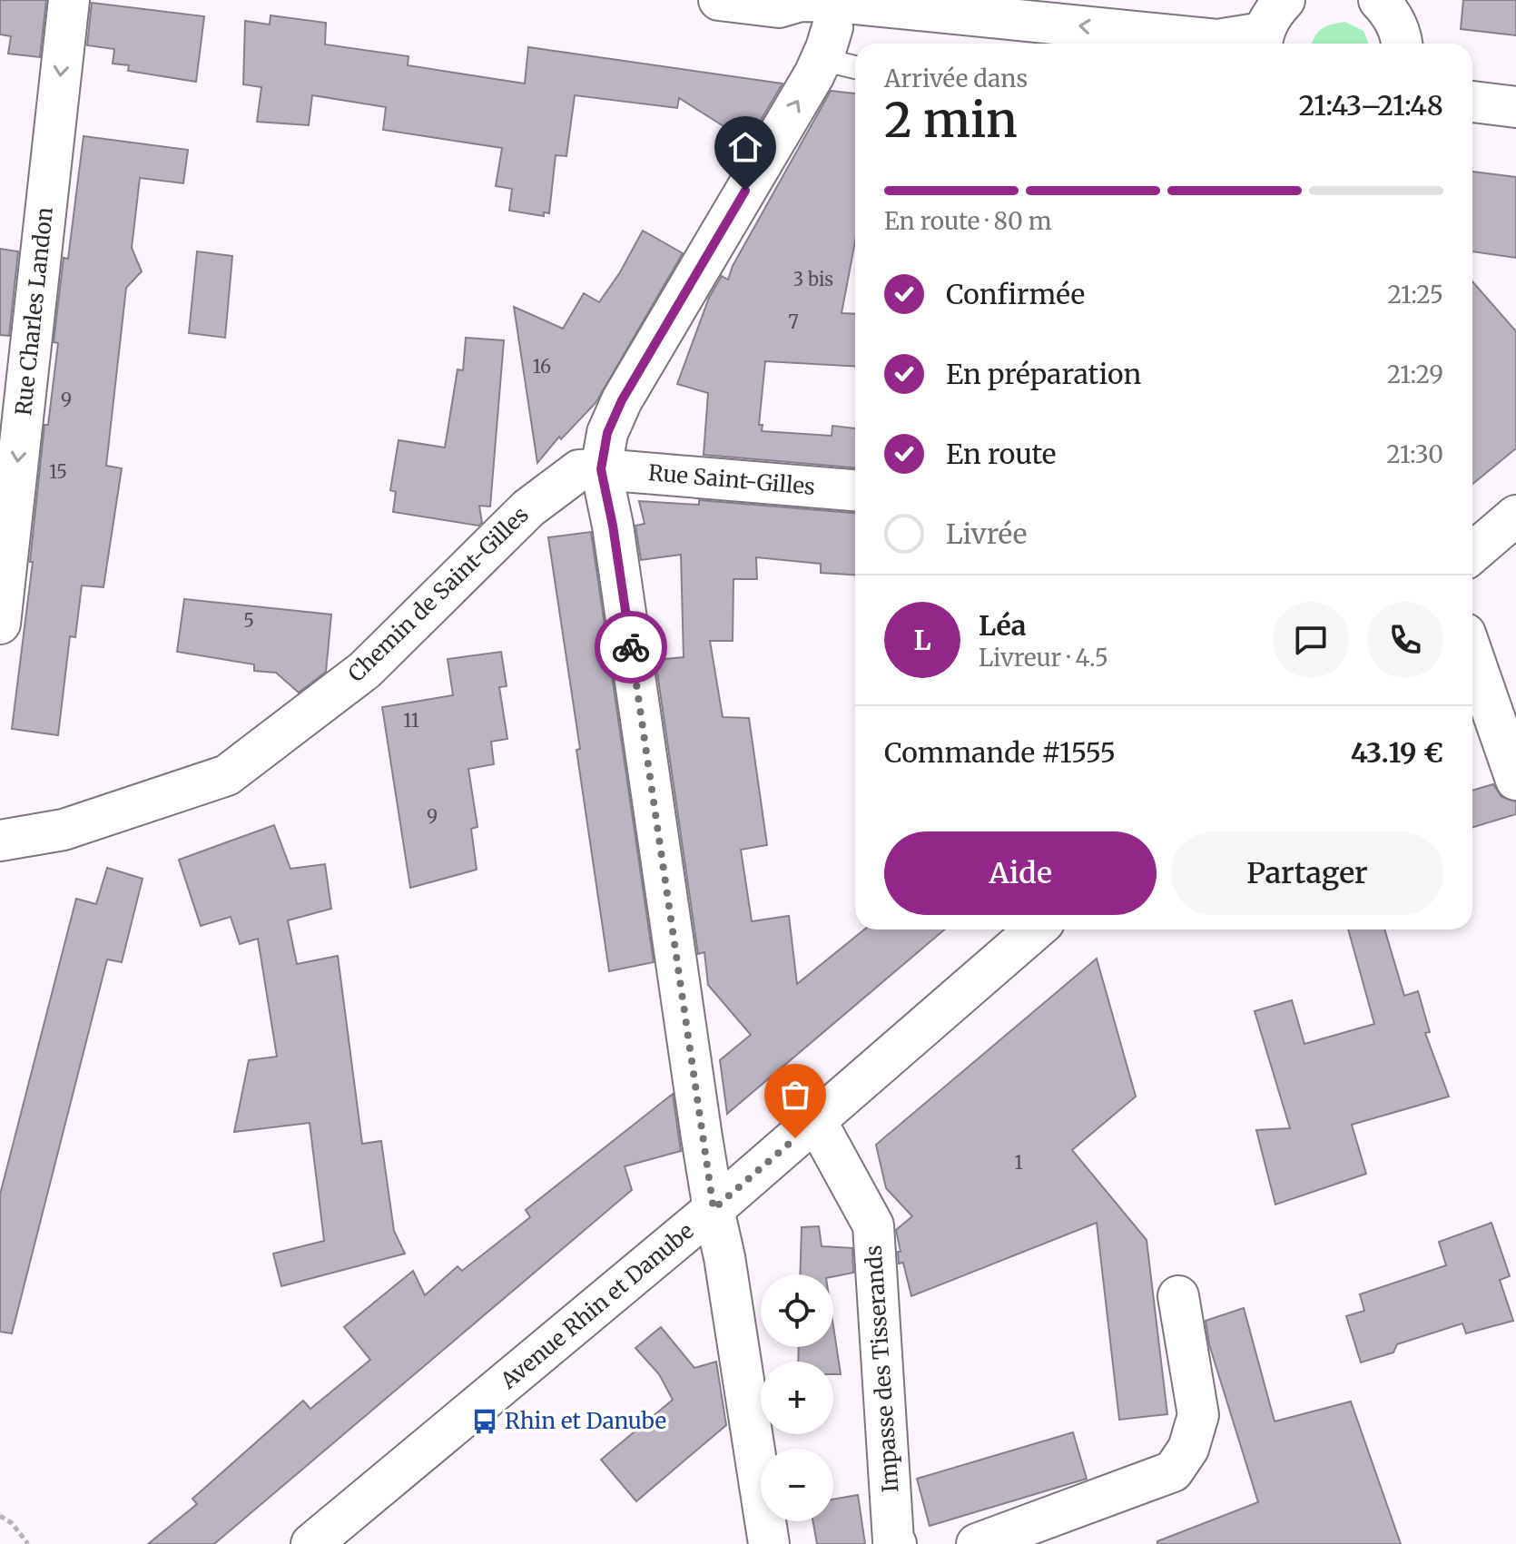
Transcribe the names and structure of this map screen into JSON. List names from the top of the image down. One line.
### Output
{"streets":{"street":["Rue Charles Landon","Rue Saint-Gilles","Chemin de Saint-Gilles","Avenue Rhin et Danube","Impasse des Tisserands"]},"crossings":[["Rue Saint-Gilles","Chemin de Saint-Gilles"],["Avenue Rhin et Danube","Impasse des Tisserands"]],"one_way":["Rue Charles Landon"],"places":{"bus stop":["Rhin et Danube"]},"house_numbers":["3 bis","7","16","9","15","5","11","9","1"],"page":{"heading":["2 min","Arrivée dans","21:43–21:48"],"panel":["Léa","Livreur · 4.5","Commande #1555","43.19 €"],"bar":"En route · 80 m","list":[["Confirmée","21:25"],["En préparation","21:29"],["En route","21:30"],"Livrée"],"round":"L","buttons":["Aide","Partager"],"map_buttons":["+","−"]}}
